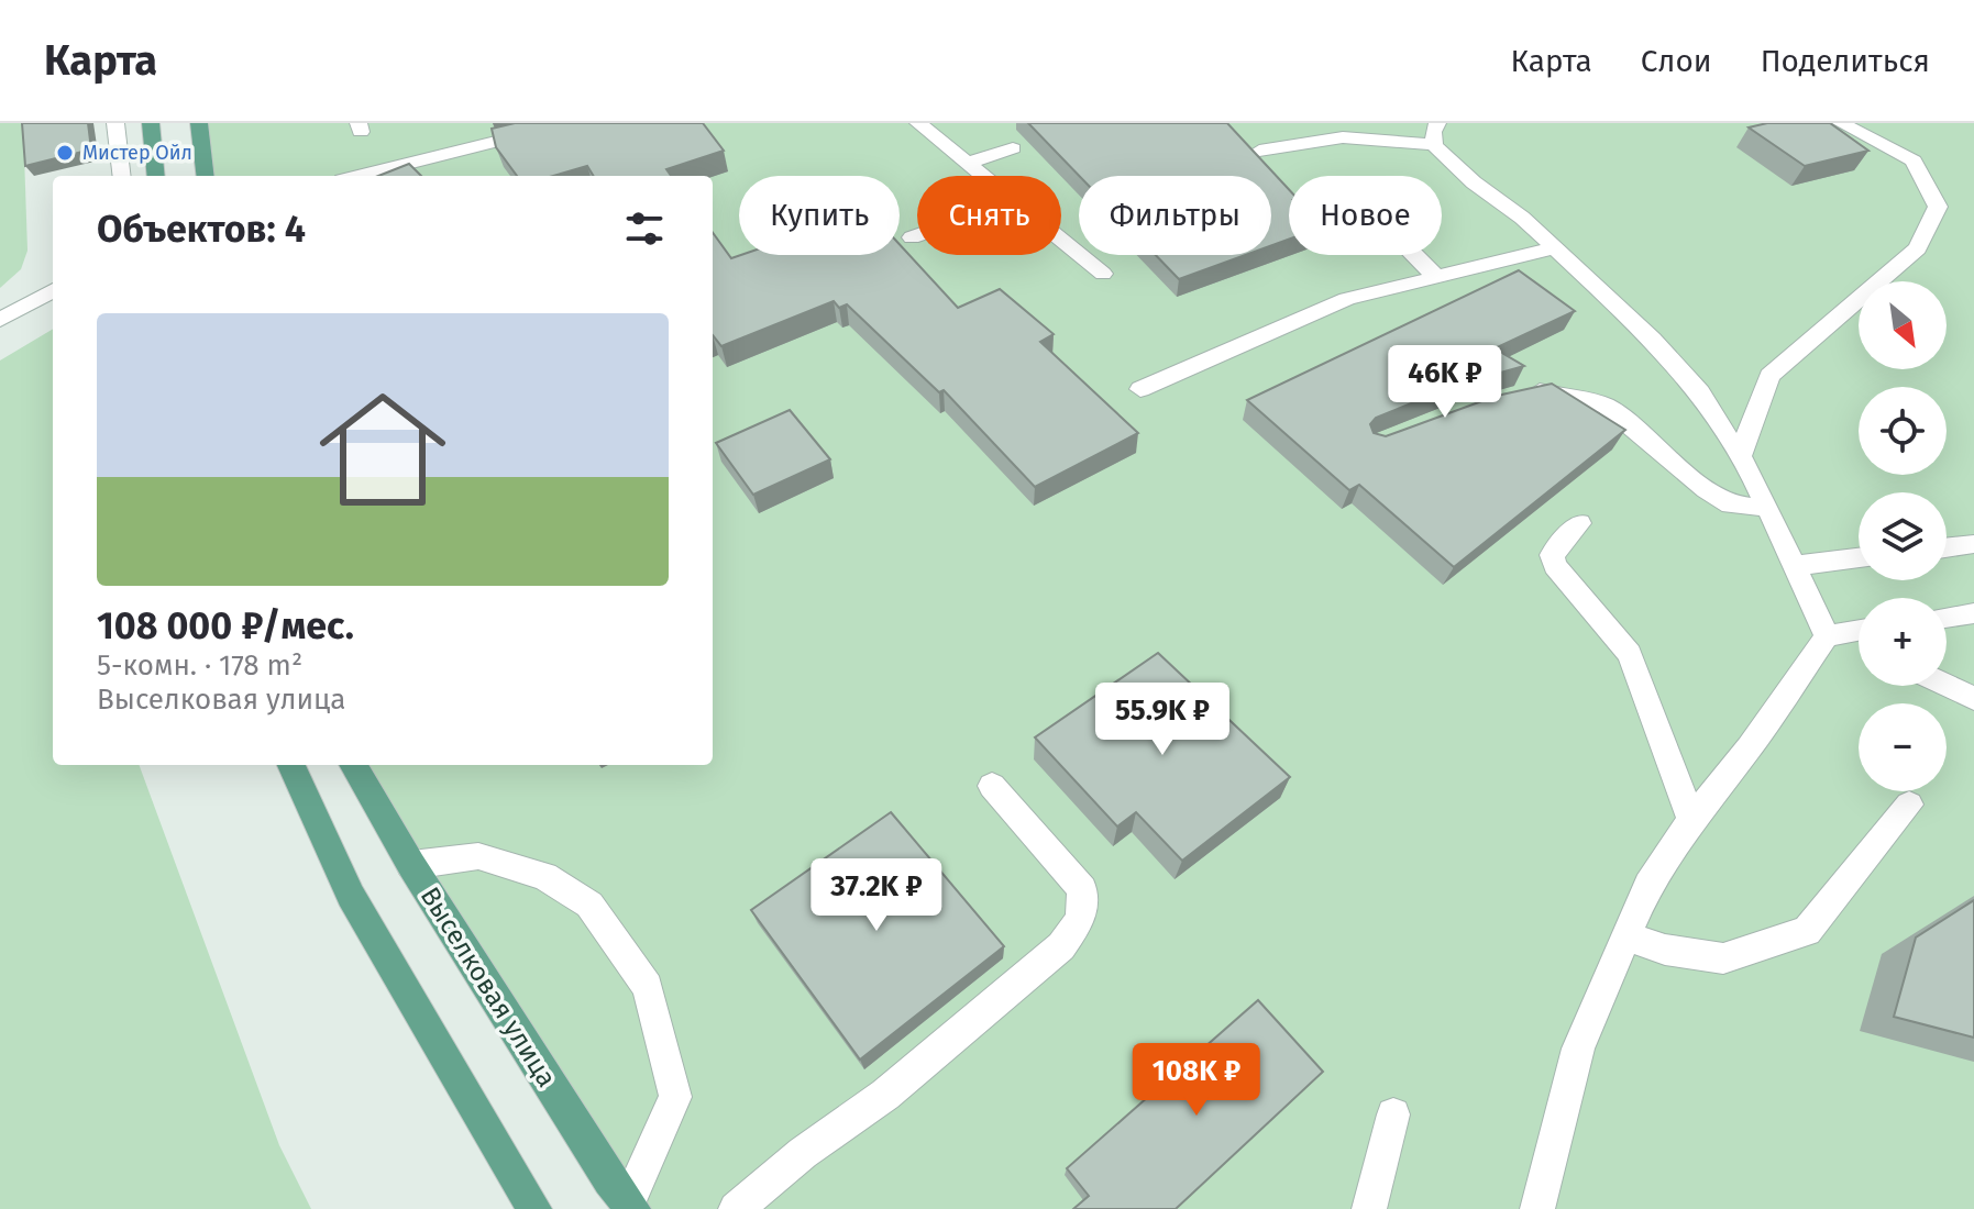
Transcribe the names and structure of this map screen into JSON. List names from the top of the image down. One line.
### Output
{"streets":{"main road":["Выселковая улица"]},"places":["Мистер Ойл"],"north":"bottom right","page":{"header":"Карта","nav":["Карта","Слои","Поделиться"],"chip":["Купить","Снять","Фильтры","Новое"],"heading":"Объектов: 4","map_buttons":["+","−"],"list":[{"name":"108 000 ₽/мес.","note":"5-комн. · 178 m² · Выселковая улица"}],"price":["46K ₽","55.9K ₽","37.2K ₽","108K ₽"]}}
